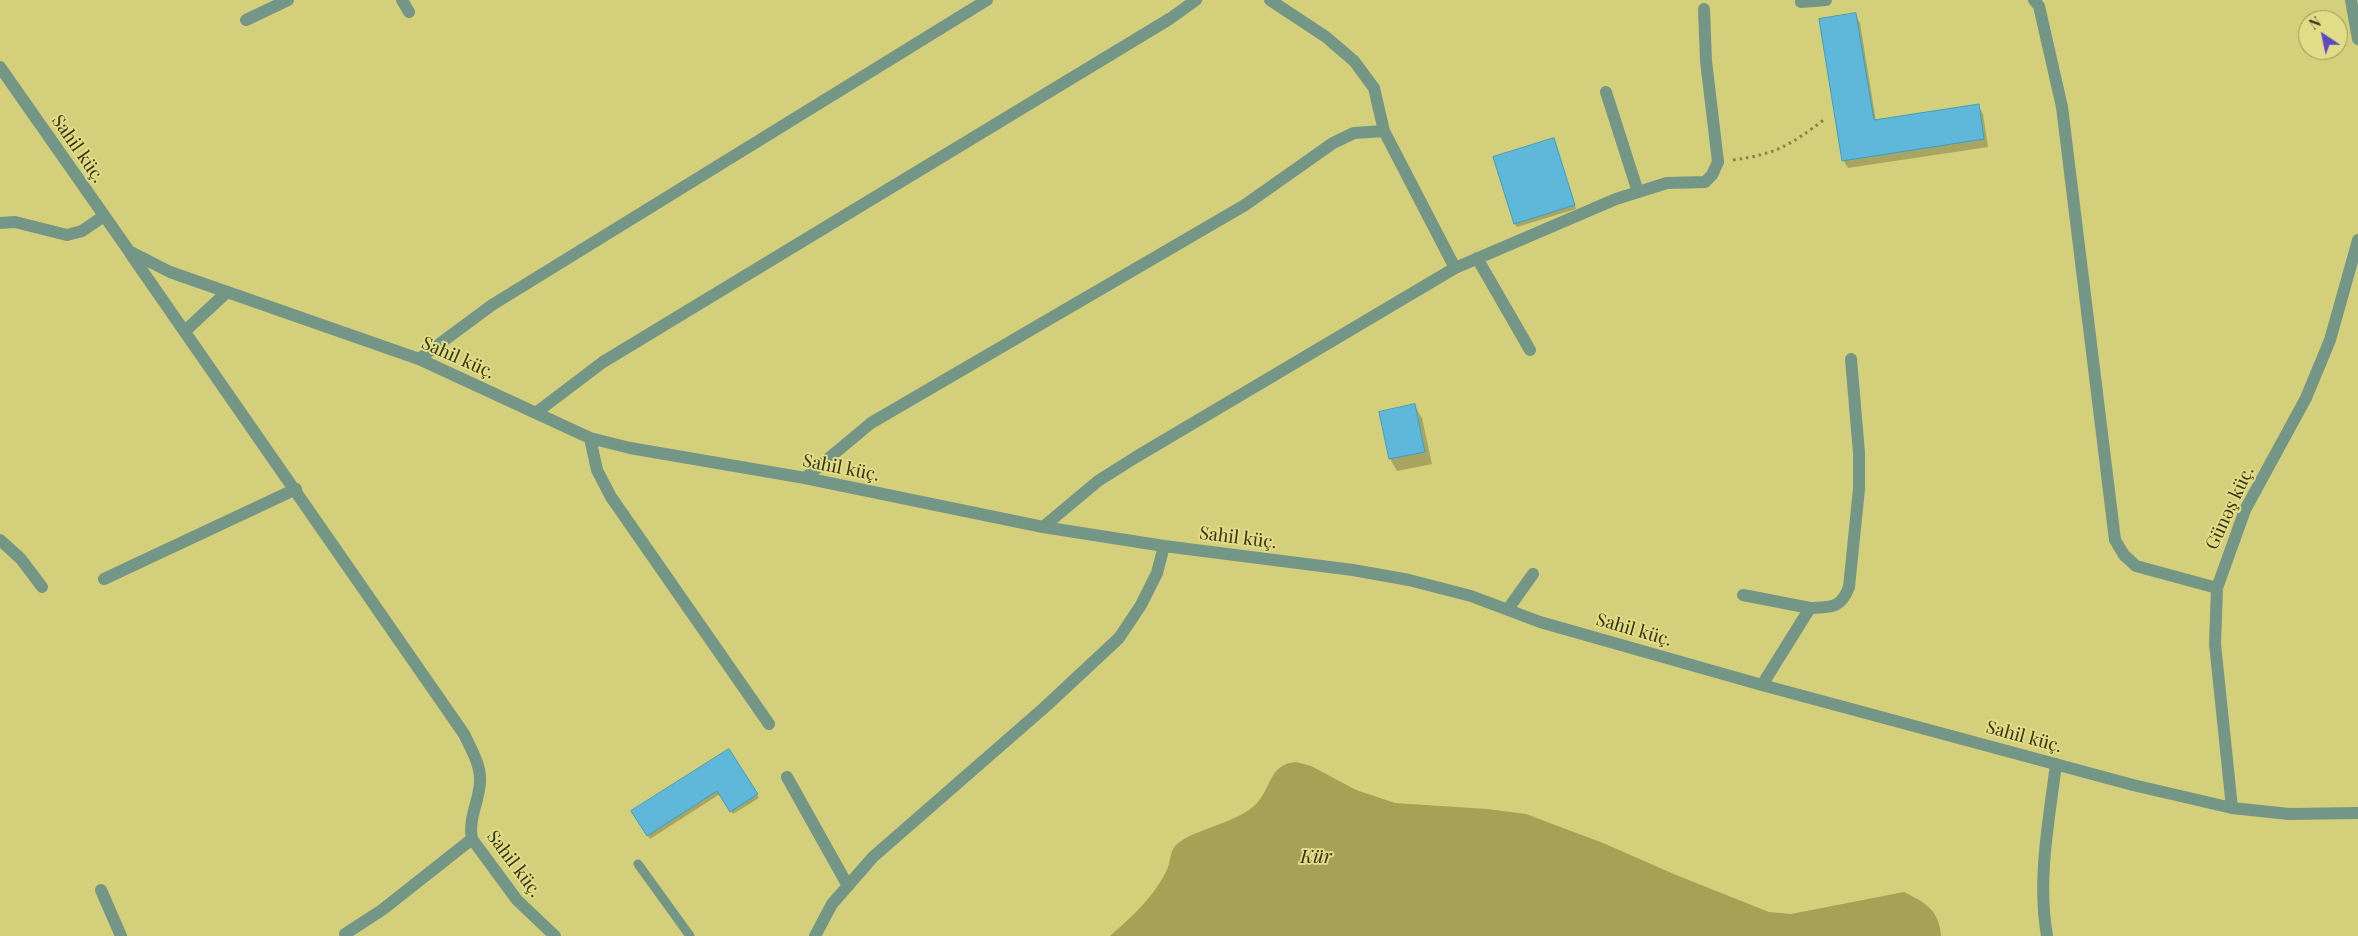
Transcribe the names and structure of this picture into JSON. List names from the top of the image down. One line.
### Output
{"streets":{"street":["Sahil küç.","Günəş küç."]},"crossings":[["Sahil küç.","Günəş küç."]],"water":["Kür"],"north":"top left"}
